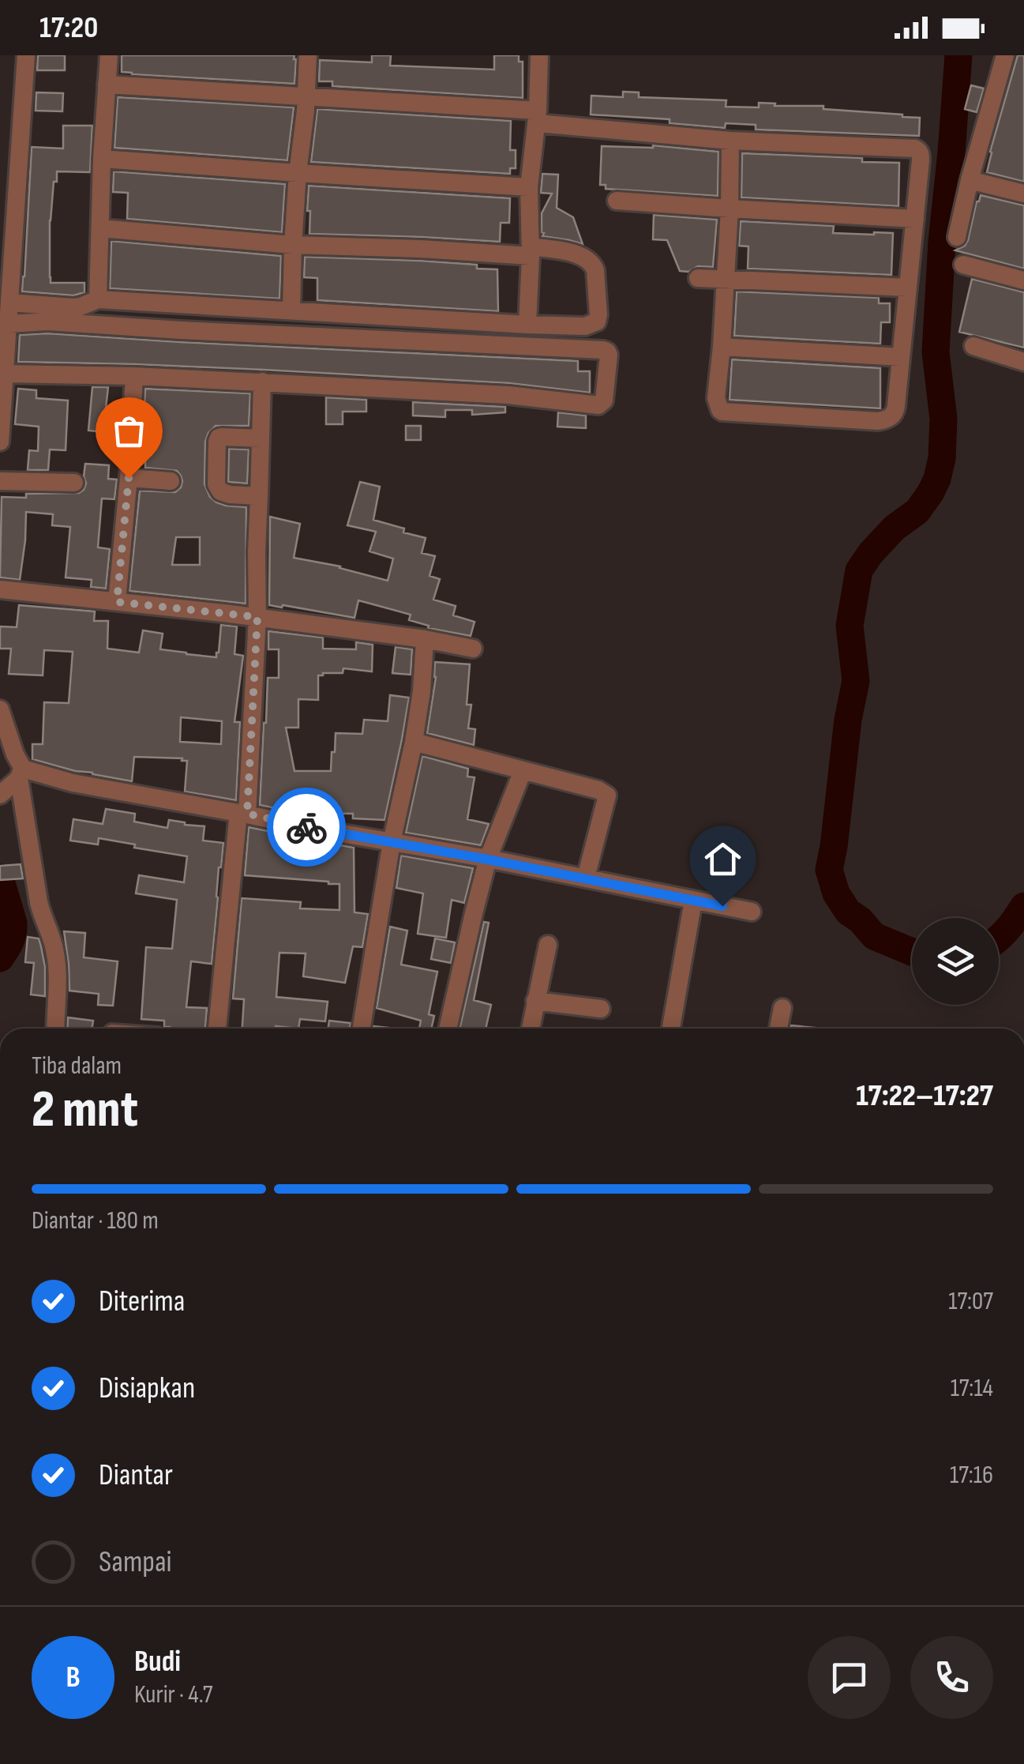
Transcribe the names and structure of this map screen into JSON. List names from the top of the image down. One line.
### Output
{"page":{"status":"17:20","heading":["2 mnt","Tiba dalam","17:22–17:27"],"panel":["Budi","Kurir · 4.7"],"bar":"Diantar · 180 m","list":[["Diterima","17:07"],["Disiapkan","17:14"],["Diantar","17:16"],"Sampai"],"round":"B"}}
